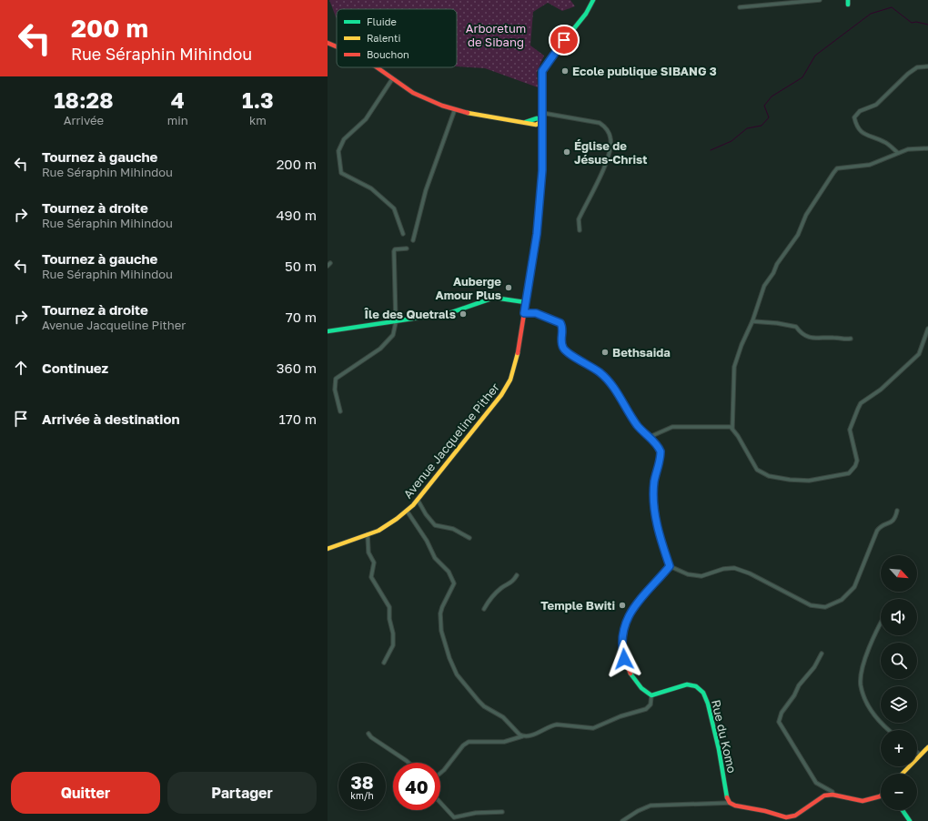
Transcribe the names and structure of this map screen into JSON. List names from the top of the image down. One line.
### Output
{"streets":{"street":["Avenue Jacqueline Pither","Rue du Komo"]},"parks":["Arboretum de Sibang"],"places":["Ecole publique SIBANG 3","Église de Jésus-Christ","Auberge Amour Plus","Île des Quetrals","Bethsaida","Temple Bwiti"],"legend":["Fluide","Ralenti","Bouchon"],"north":"bottom right","page":{"turn":["200 m","Rue Séraphin Mihindou"],"eta":["18:28","Arrivée","4","min","1.3","km"],"list":[{"name":"Tournez à gauche","note":"Rue Séraphin Mihindou","value":"200 m"},{"name":"Tournez à droite","note":"Rue Séraphin Mihindou","value":"490 m"},{"name":"Tournez à gauche","note":"Rue Séraphin Mihindou","value":"50 m"},{"name":"Tournez à droite","note":"Avenue Jacqueline Pither","value":"70 m"},{"name":"Continuez","value":"360 m"},{"name":"Arrivée à destination","value":"170 m"}],"map_buttons":["+","−"],"speed":"38 km/h","limit":"40","buttons":["Quitter","Partager"]}}
